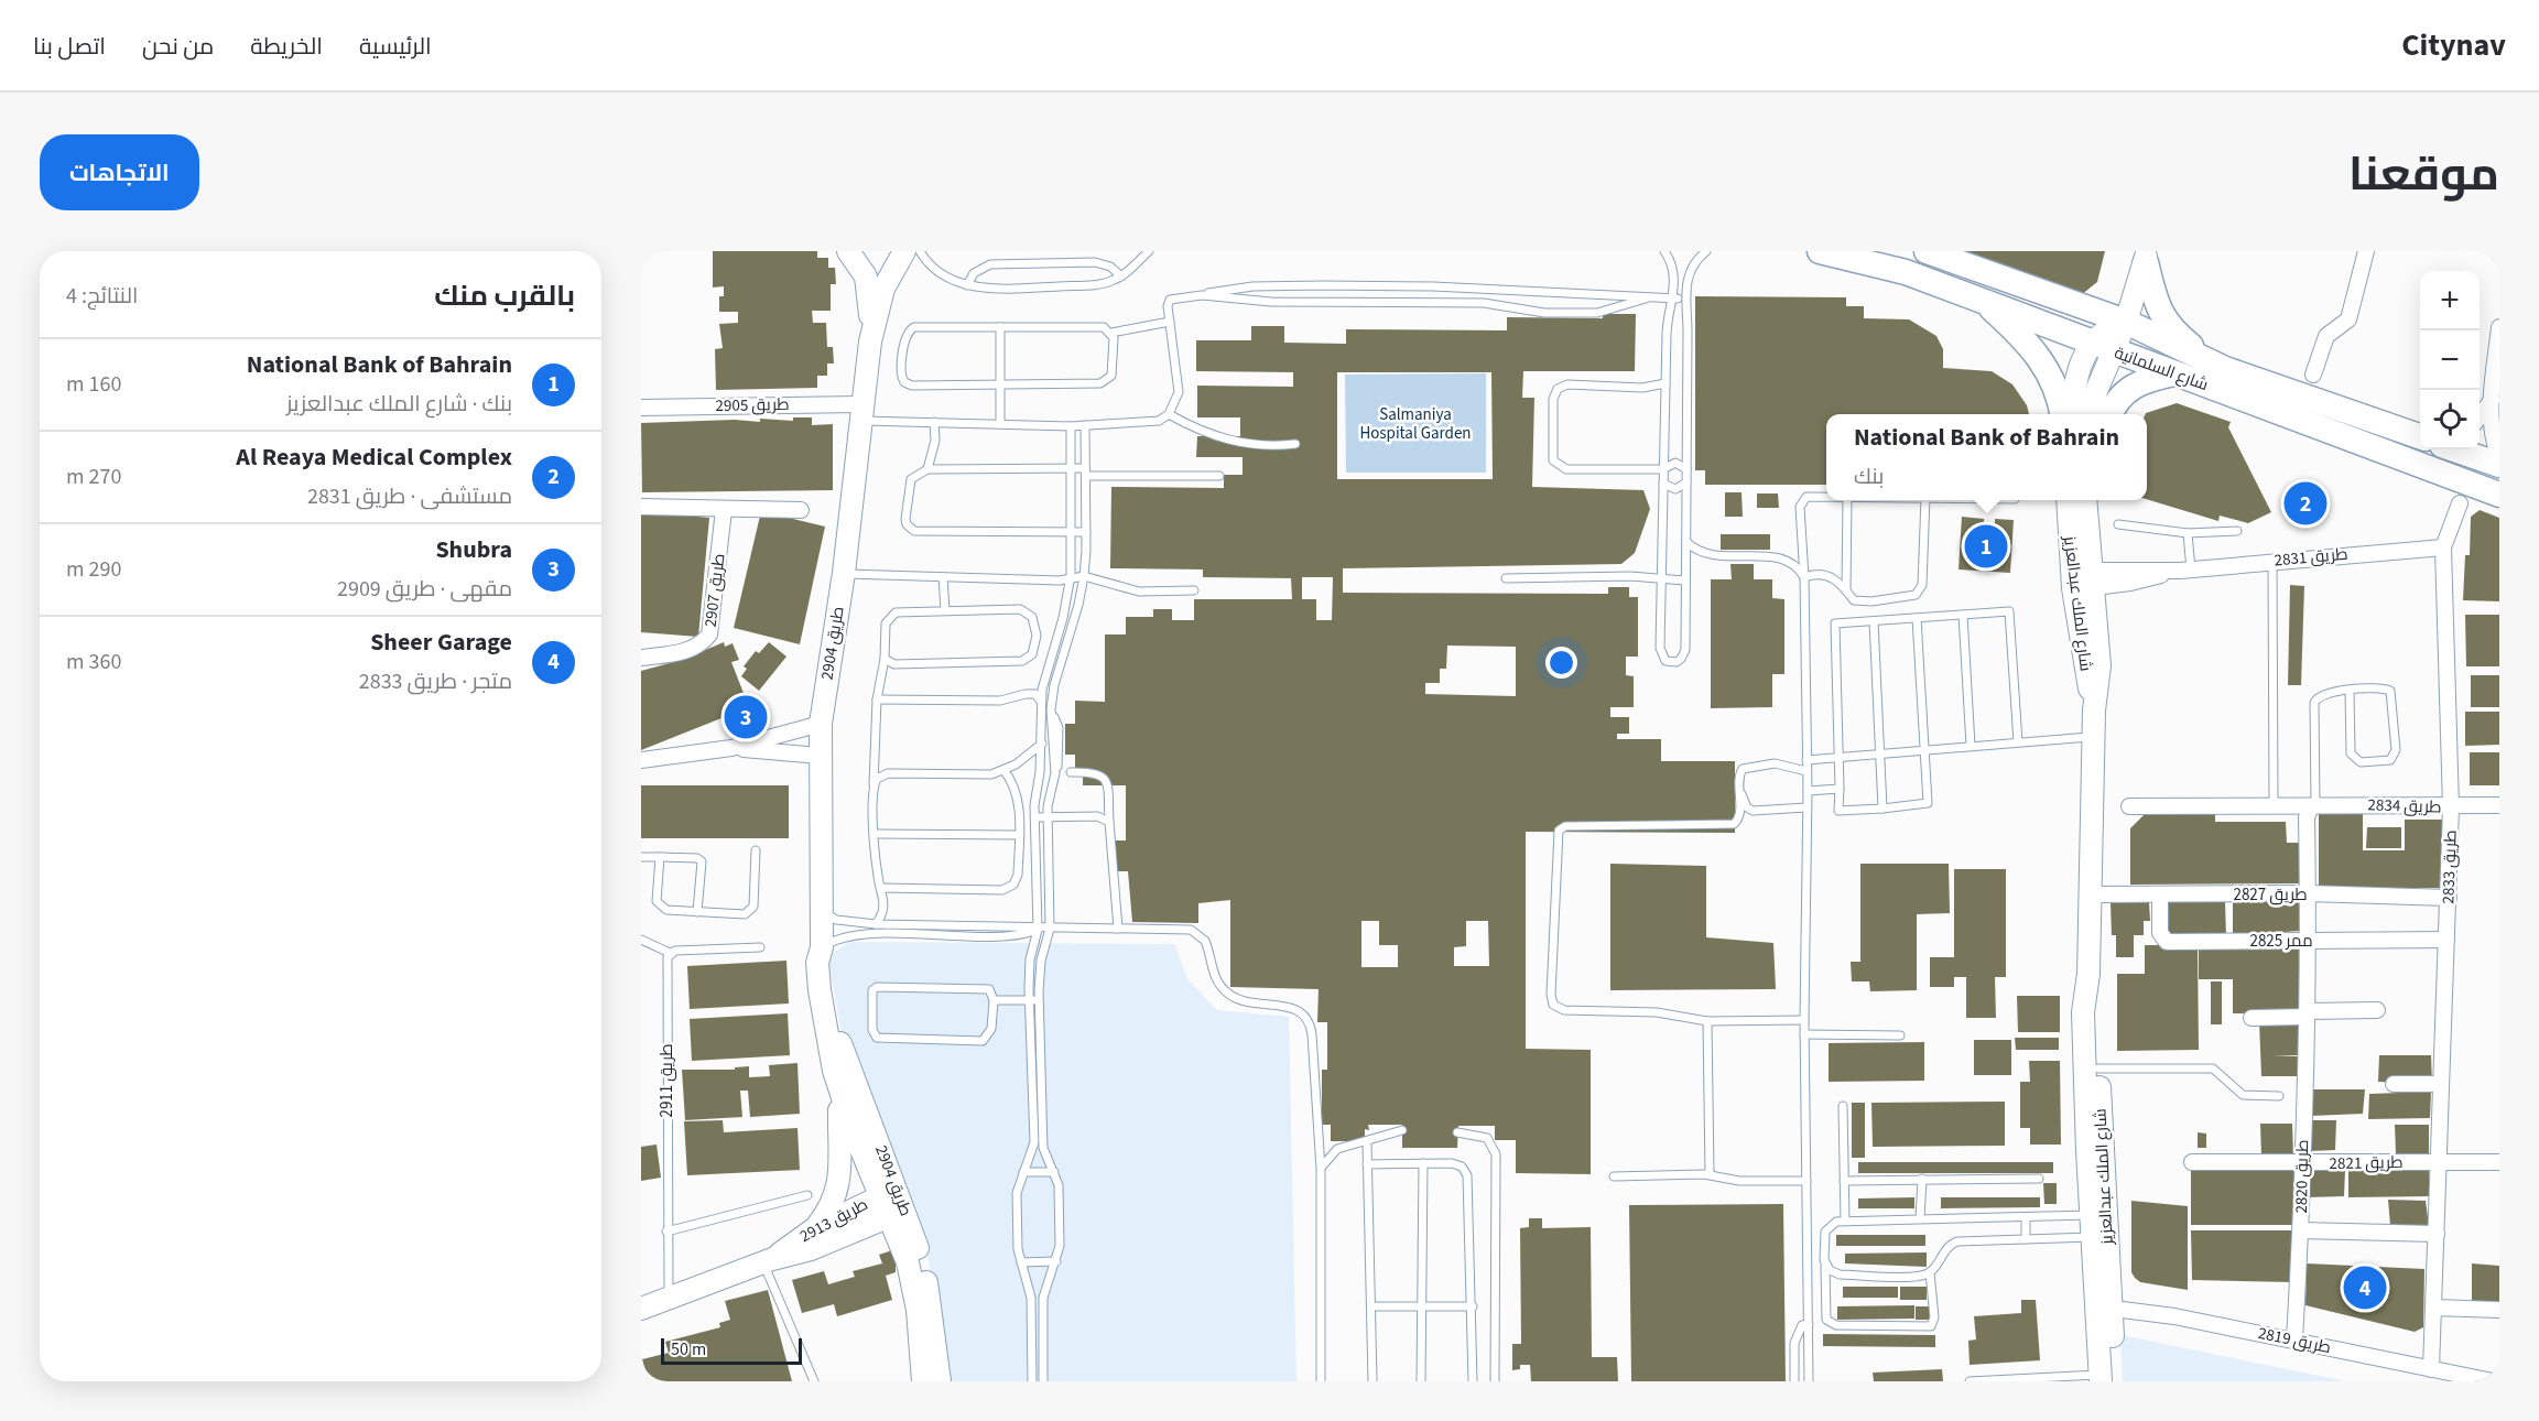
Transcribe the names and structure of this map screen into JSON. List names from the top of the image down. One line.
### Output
{"streets":{"main road":["شارع السلمانية"],"street":["طريق 2905","طريق 2831","طريق 2907","شارع الملك عبدالعزيز","طريق 2904","طريق 2834","طريق 2833","طريق 2827","ممر 2825","طريق 2821","طريق 2820","طريق 2913","طريق 2819"],"lane":["طريق 2911"]},"crossings":[["طريق 2905","طريق 2904"],["طريق 2831","شارع الملك عبدالعزيز"],["طريق 2831","طريق 2833"],["شارع الملك عبدالعزيز","طريق 2827"],["شارع الملك عبدالعزيز","طريق 2819"],["طريق 2904","طريق 2913"],["طريق 2834","طريق 2833"],["طريق 2834","طريق 2820"],["طريق 2833","طريق 2827"],["طريق 2833","ممر 2825"],["طريق 2833","طريق 2821"],["طريق 2833","طريق 2819"],["طريق 2827","ممر 2825"],["طريق 2827","طريق 2820"],["ممر 2825","طريق 2820"],["طريق 2911","طريق 2913"],["طريق 2821","طريق 2820"],["طريق 2820","طريق 2819"]],"parks":["Salmaniya Hospital Garden"],"scale_bar":"50 m","page":{"header":"Citynav","nav":["الرئيسية","الخريطة","من نحن","اتصل بنا"],"title":"موقعنا","buttons":"الاتجاهات","heading":["بالقرب منك","النتائج: 4"],"map_buttons":["+","−"],"list":[{"mark":"1","name":"National Bank of Bahrain","note":"بنك · شارع الملك عبدالعزيز","value":"160 m"},{"mark":"2","name":"Al Reaya Medical Complex","note":"مستشفى · طريق 2831","value":"270 m"},{"mark":"3","name":"Shubra","note":"مقهى · طريق 2909","value":"290 m"},{"mark":"4","name":"Sheer Garage","note":"متجر · طريق 2833","value":"360 m"}],"popup":["National Bank of Bahrain","بنك"],"pins":["2","1","3","4"],"scale":"50 m"}}
